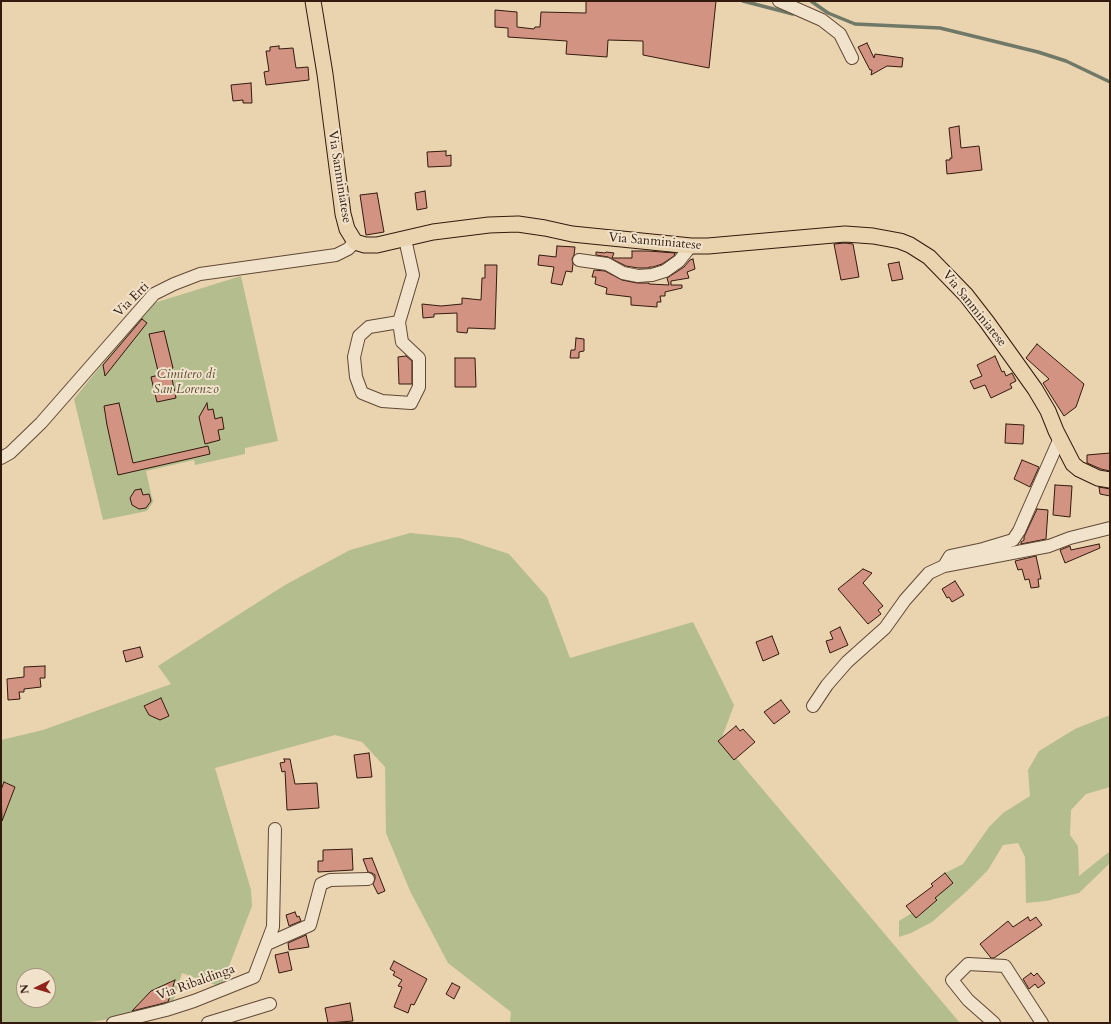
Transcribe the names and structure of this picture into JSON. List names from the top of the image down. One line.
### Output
{"streets":{"main road":["Via Sanminiatese"],"street":["Via Erti","Via Ribaldinga"]},"crossings":[["Via Sanminiatese","Via Erti"]],"parks":["Cimitero di San Lorenzo"],"north":"left"}
